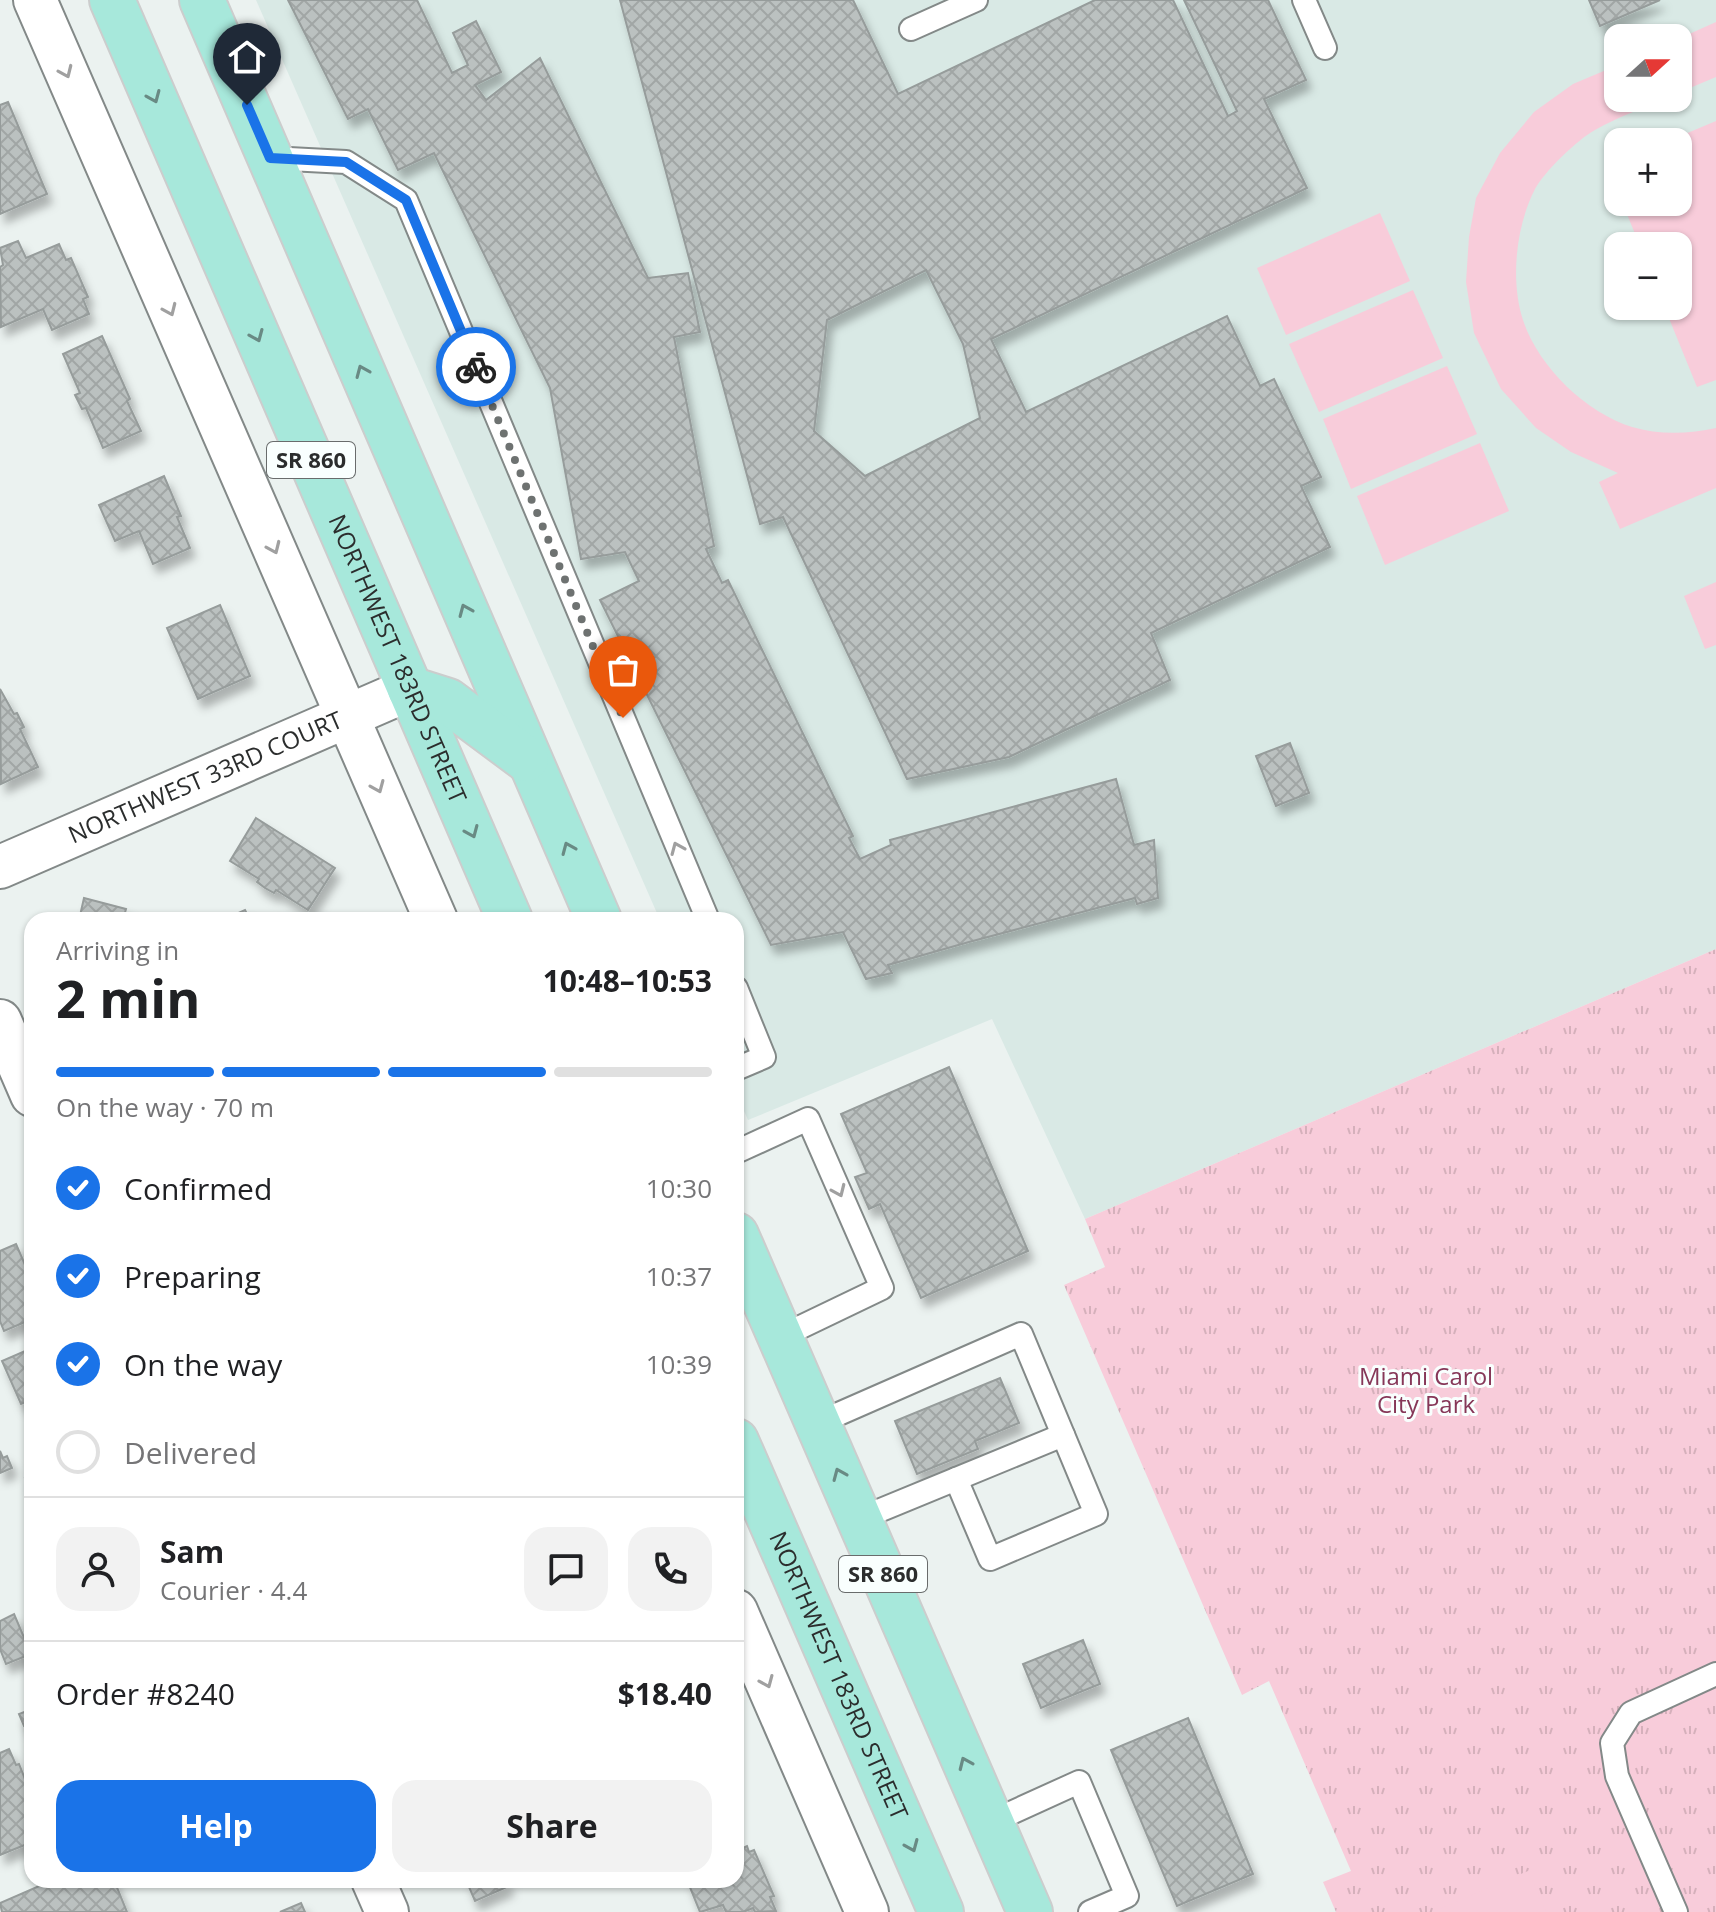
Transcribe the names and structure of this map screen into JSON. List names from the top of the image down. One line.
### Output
{"streets":{"main road":["SR 860","NORTHWEST 183RD STREET"],"street":["NORTHWEST 33RD COURT"]},"crossings":[["NORTHWEST 183RD STREET","NORTHWEST 33RD COURT"]],"parks":["Miami Carol City Park"],"north":"right","page":{"map_buttons":["+","−"],"heading":["2 min","Arriving in","10:48–10:53"],"panel":["Sam","Courier · 4.4","Order #8240","$18.40"],"bar":"On the way · 70 m","list":[["Confirmed","10:30"],["Preparing","10:37"],["On the way","10:39"],"Delivered"],"buttons":["Help","Share"]}}
